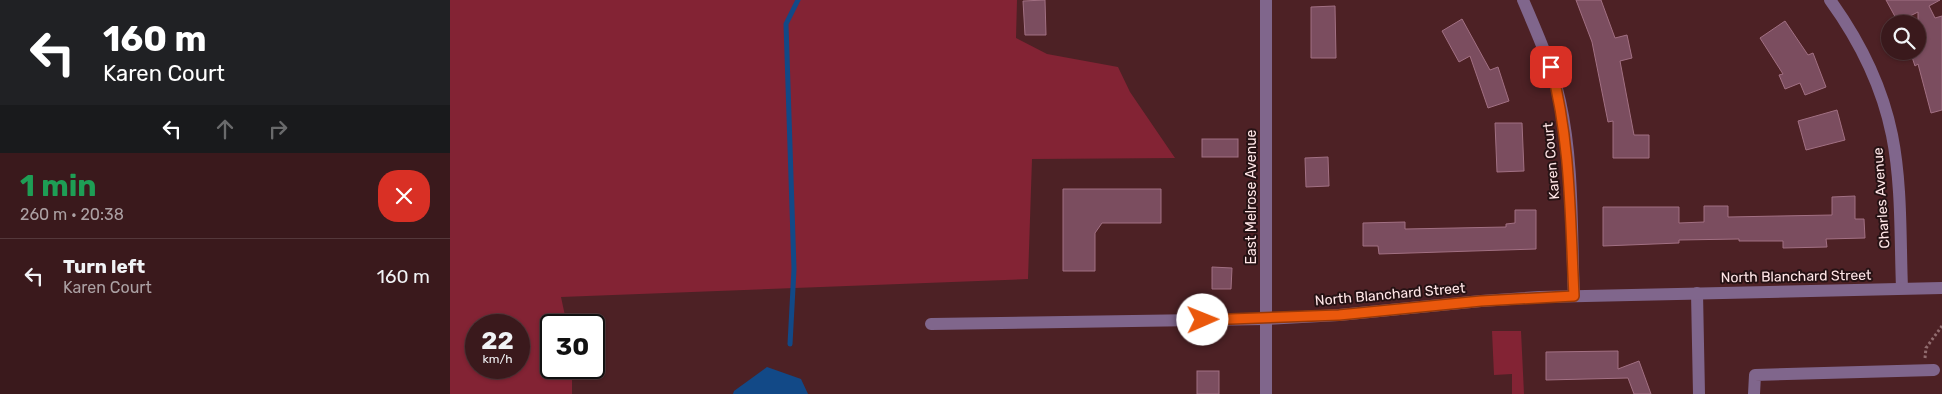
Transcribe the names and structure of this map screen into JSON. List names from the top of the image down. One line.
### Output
{"streets":{"street":["Karen Court","East Melrose Avenue","Charles Avenue","North Blanchard Street"]},"crossings":[["Karen Court","North Blanchard Street"],["East Melrose Avenue","North Blanchard Street"],["Charles Avenue","North Blanchard Street"]],"page":{"turn":["160 m","Karen Court"],"heading":["1 min","260 m · 20:38"],"list":[{"name":"Turn left","note":"Karen Court","value":"160 m"}],"speed":"22 km/h","limit":"30"}}
